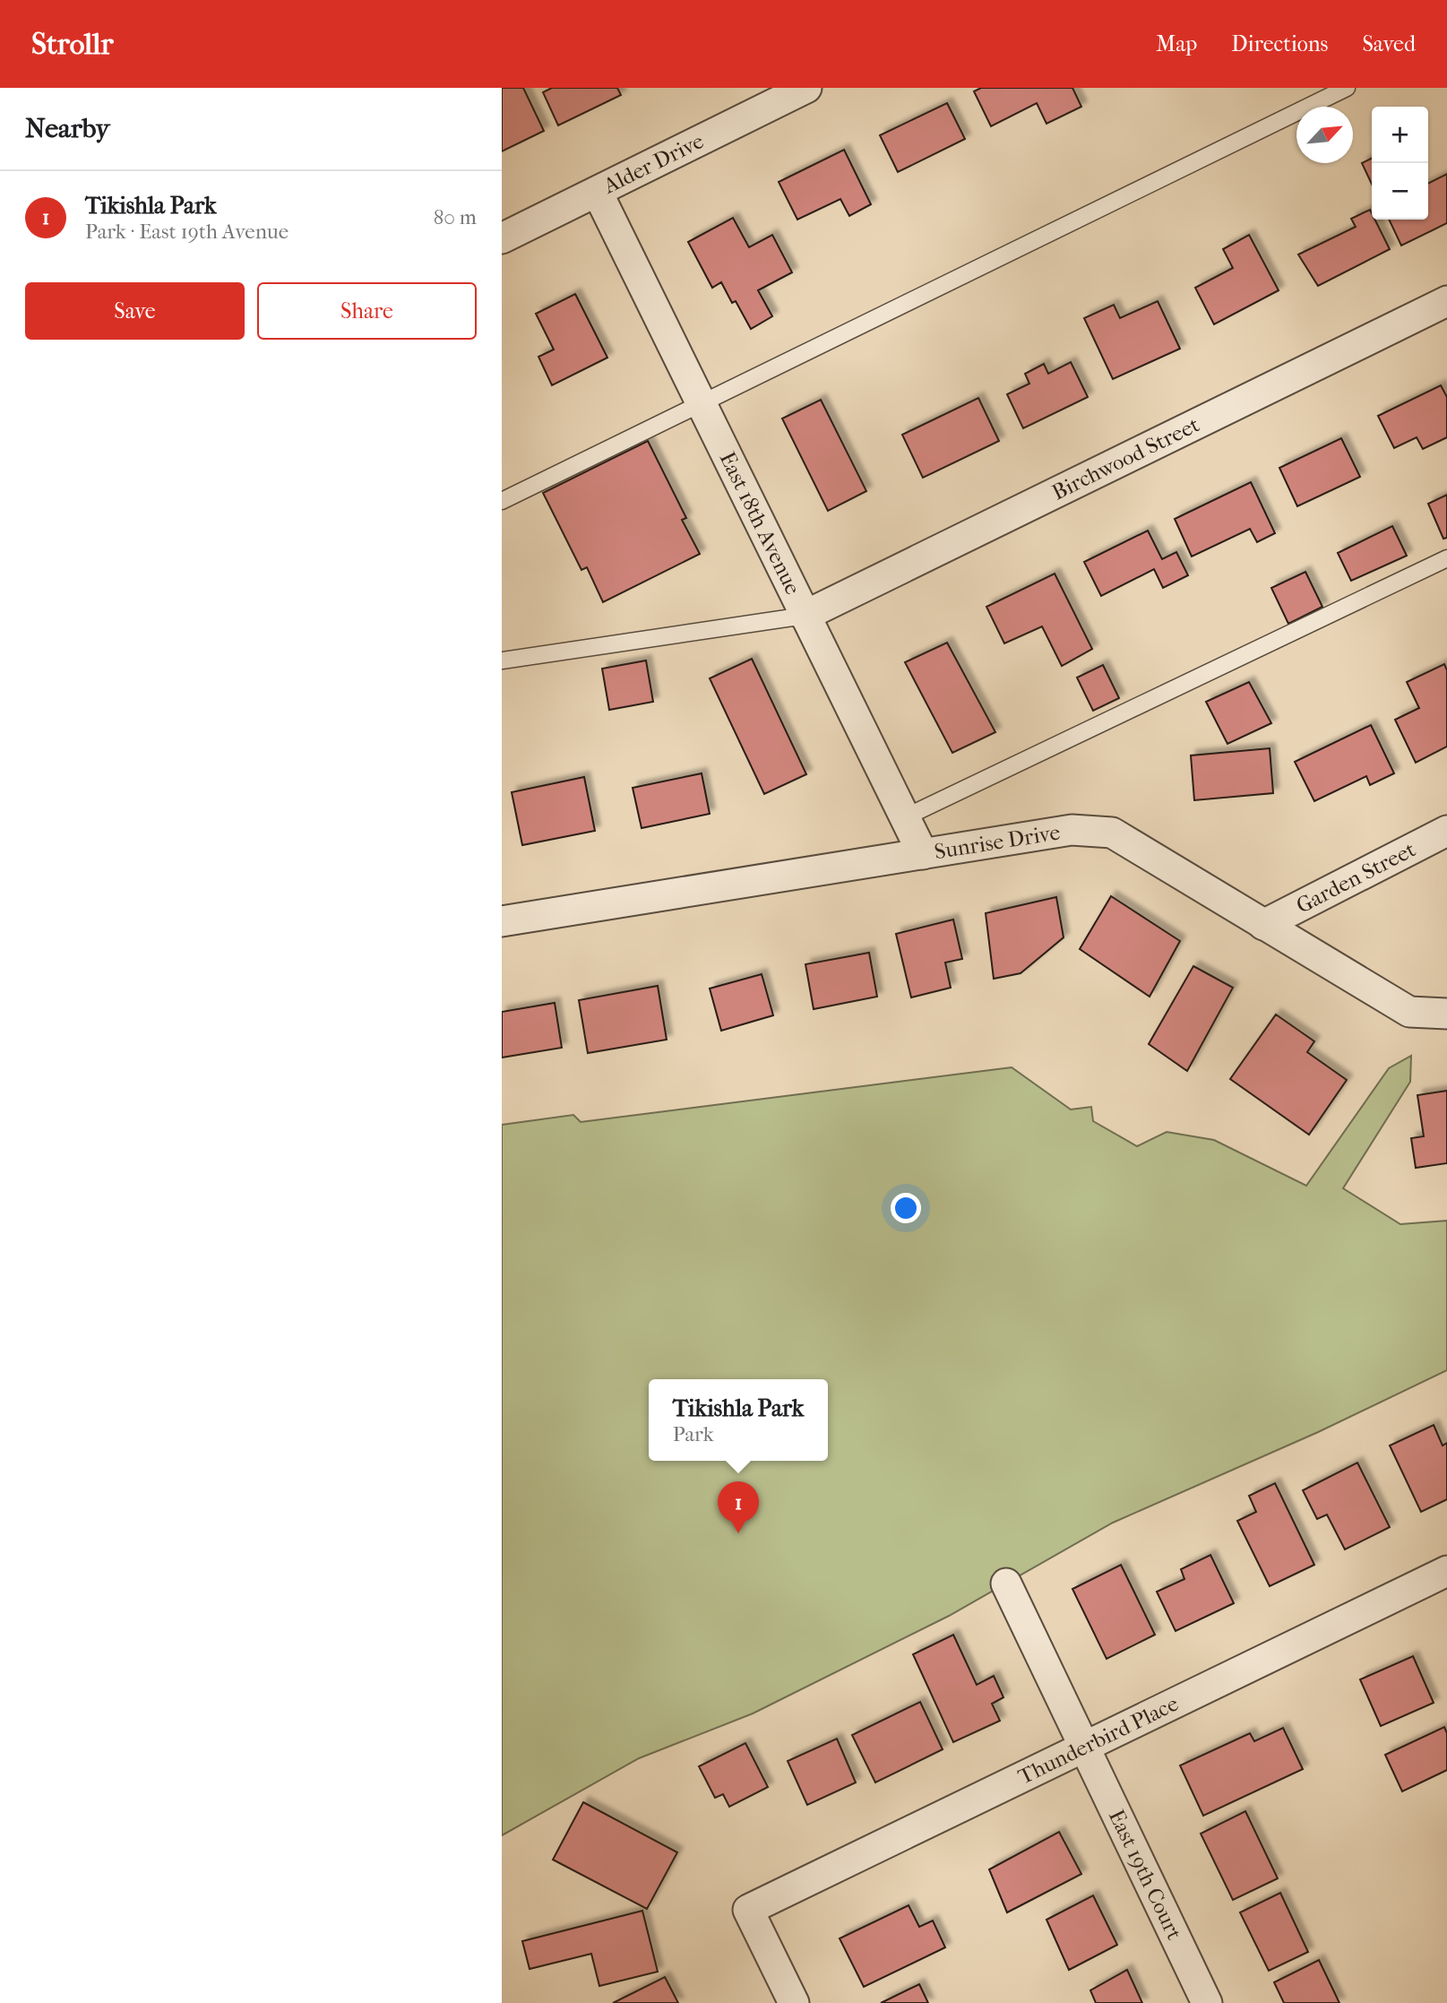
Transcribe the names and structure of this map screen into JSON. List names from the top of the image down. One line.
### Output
{"streets":{"street":["Alder Drive","Birchwood Street","East 18th Avenue","Sunrise Drive","Garden Street","Thunderbird Place","East 19th Court"]},"crossings":[["Alder Drive","East 18th Avenue"],["Birchwood Street","East 18th Avenue"],["East 18th Avenue","Sunrise Drive"],["Sunrise Drive","Garden Street"],["Thunderbird Place","East 19th Court"]],"north":"top right","page":{"header":"Strollr","nav":["Map","Directions","Saved"],"heading":"Nearby","map_buttons":["+","−"],"list":[{"mark":"1","name":"Tikishla Park","note":"Park · East 19th Avenue","value":"80 m"}],"buttons":["Save","Share"],"popup":["Tikishla Park","Park"],"pins":"1"}}
